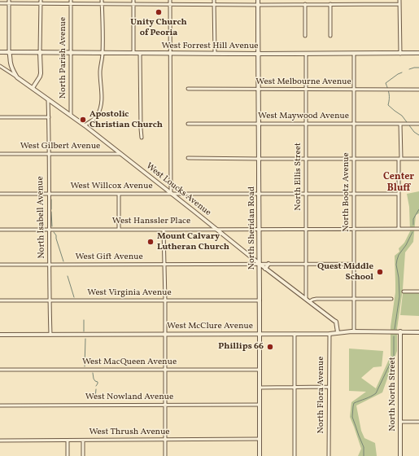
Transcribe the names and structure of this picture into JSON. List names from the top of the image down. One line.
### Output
{"streets":{"main road":["West Forrest Hill Avenue","North Sheridan Road"],"street":["North Parish Avenue","West Melbourne Avenue","West Maywood Avenue","West Gilbert Avenue","North Ellis Street","West Willcox Avenue","West Loucks Avenue","North Bootz Avenue","North Isabell Avenue","West Hanssler Place","West Gift Avenue","West Virginia Avenue","West McClure Avenue","West MacQueen Avenue","North North Street","North Flora Avenue","West Nowland Avenue","West Thrush Avenue"]},"crossings":[["West Forrest Hill Avenue","North Parish Avenue"],["West Forrest Hill Avenue","North Ellis Street"],["West Forrest Hill Avenue","North Bootz Avenue"],["West Forrest Hill Avenue","North Sheridan Road"],["North Parish Avenue","West Loucks Avenue"],["West Melbourne Avenue","North Ellis Street"],["West Melbourne Avenue","North Bootz Avenue"],["West Melbourne Avenue","North Sheridan Road"],["West Maywood Avenue","North Ellis Street"],["West Maywood Avenue","North Bootz Avenue"],["West Maywood Avenue","North Sheridan Road"],["West Gilbert Avenue","West Loucks Avenue"],["West Gilbert Avenue","North Isabell Avenue"],["North Ellis Street","West Willcox Avenue"],["North Ellis Street","West Loucks Avenue"],["North Ellis Street","West Hanssler Place"],["North Ellis Street","West Gift Avenue"],["West Willcox Avenue","West Loucks Avenue"],["West Willcox Avenue","North Bootz Avenue"],["West Willcox Avenue","North Isabell Avenue"],["West Willcox Avenue","North Sheridan Road"],["West Loucks Avenue","North Isabell Avenue"],["West Loucks Avenue","West Hanssler Place"],["West Loucks Avenue","North Sheridan Road"],["West Loucks Avenue","West Gift Avenue"],["West Loucks Avenue","West McClure Avenue"],["North Bootz Avenue","West Hanssler Place"],["North Bootz Avenue","West Gift Avenue"],["North Bootz Avenue","West McClure Avenue"],["North Isabell Avenue","West Hanssler Place"],["North Isabell Avenue","West Gift Avenue"],["North Isabell Avenue","West Virginia Avenue"],["North Isabell Avenue","West McClure Avenue"],["West Hanssler Place","North Sheridan Road"],["North Sheridan Road","West Gift Avenue"],["North Sheridan Road","West Virginia Avenue"],["North Sheridan Road","West McClure Avenue"],["North Sheridan Road","West MacQueen Avenue"],["North Sheridan Road","West Nowland Avenue"],["North Sheridan Road","West Thrush Avenue"],["West McClure Avenue","North North Street"],["West McClure Avenue","North Flora Avenue"]],"districts":["Center Bluff"],"places":["Unity Church of Peoria","Apostolic Christian Church","Mount Calvary Lutheran Church","Quest Middle School","Phillips 66"]}
